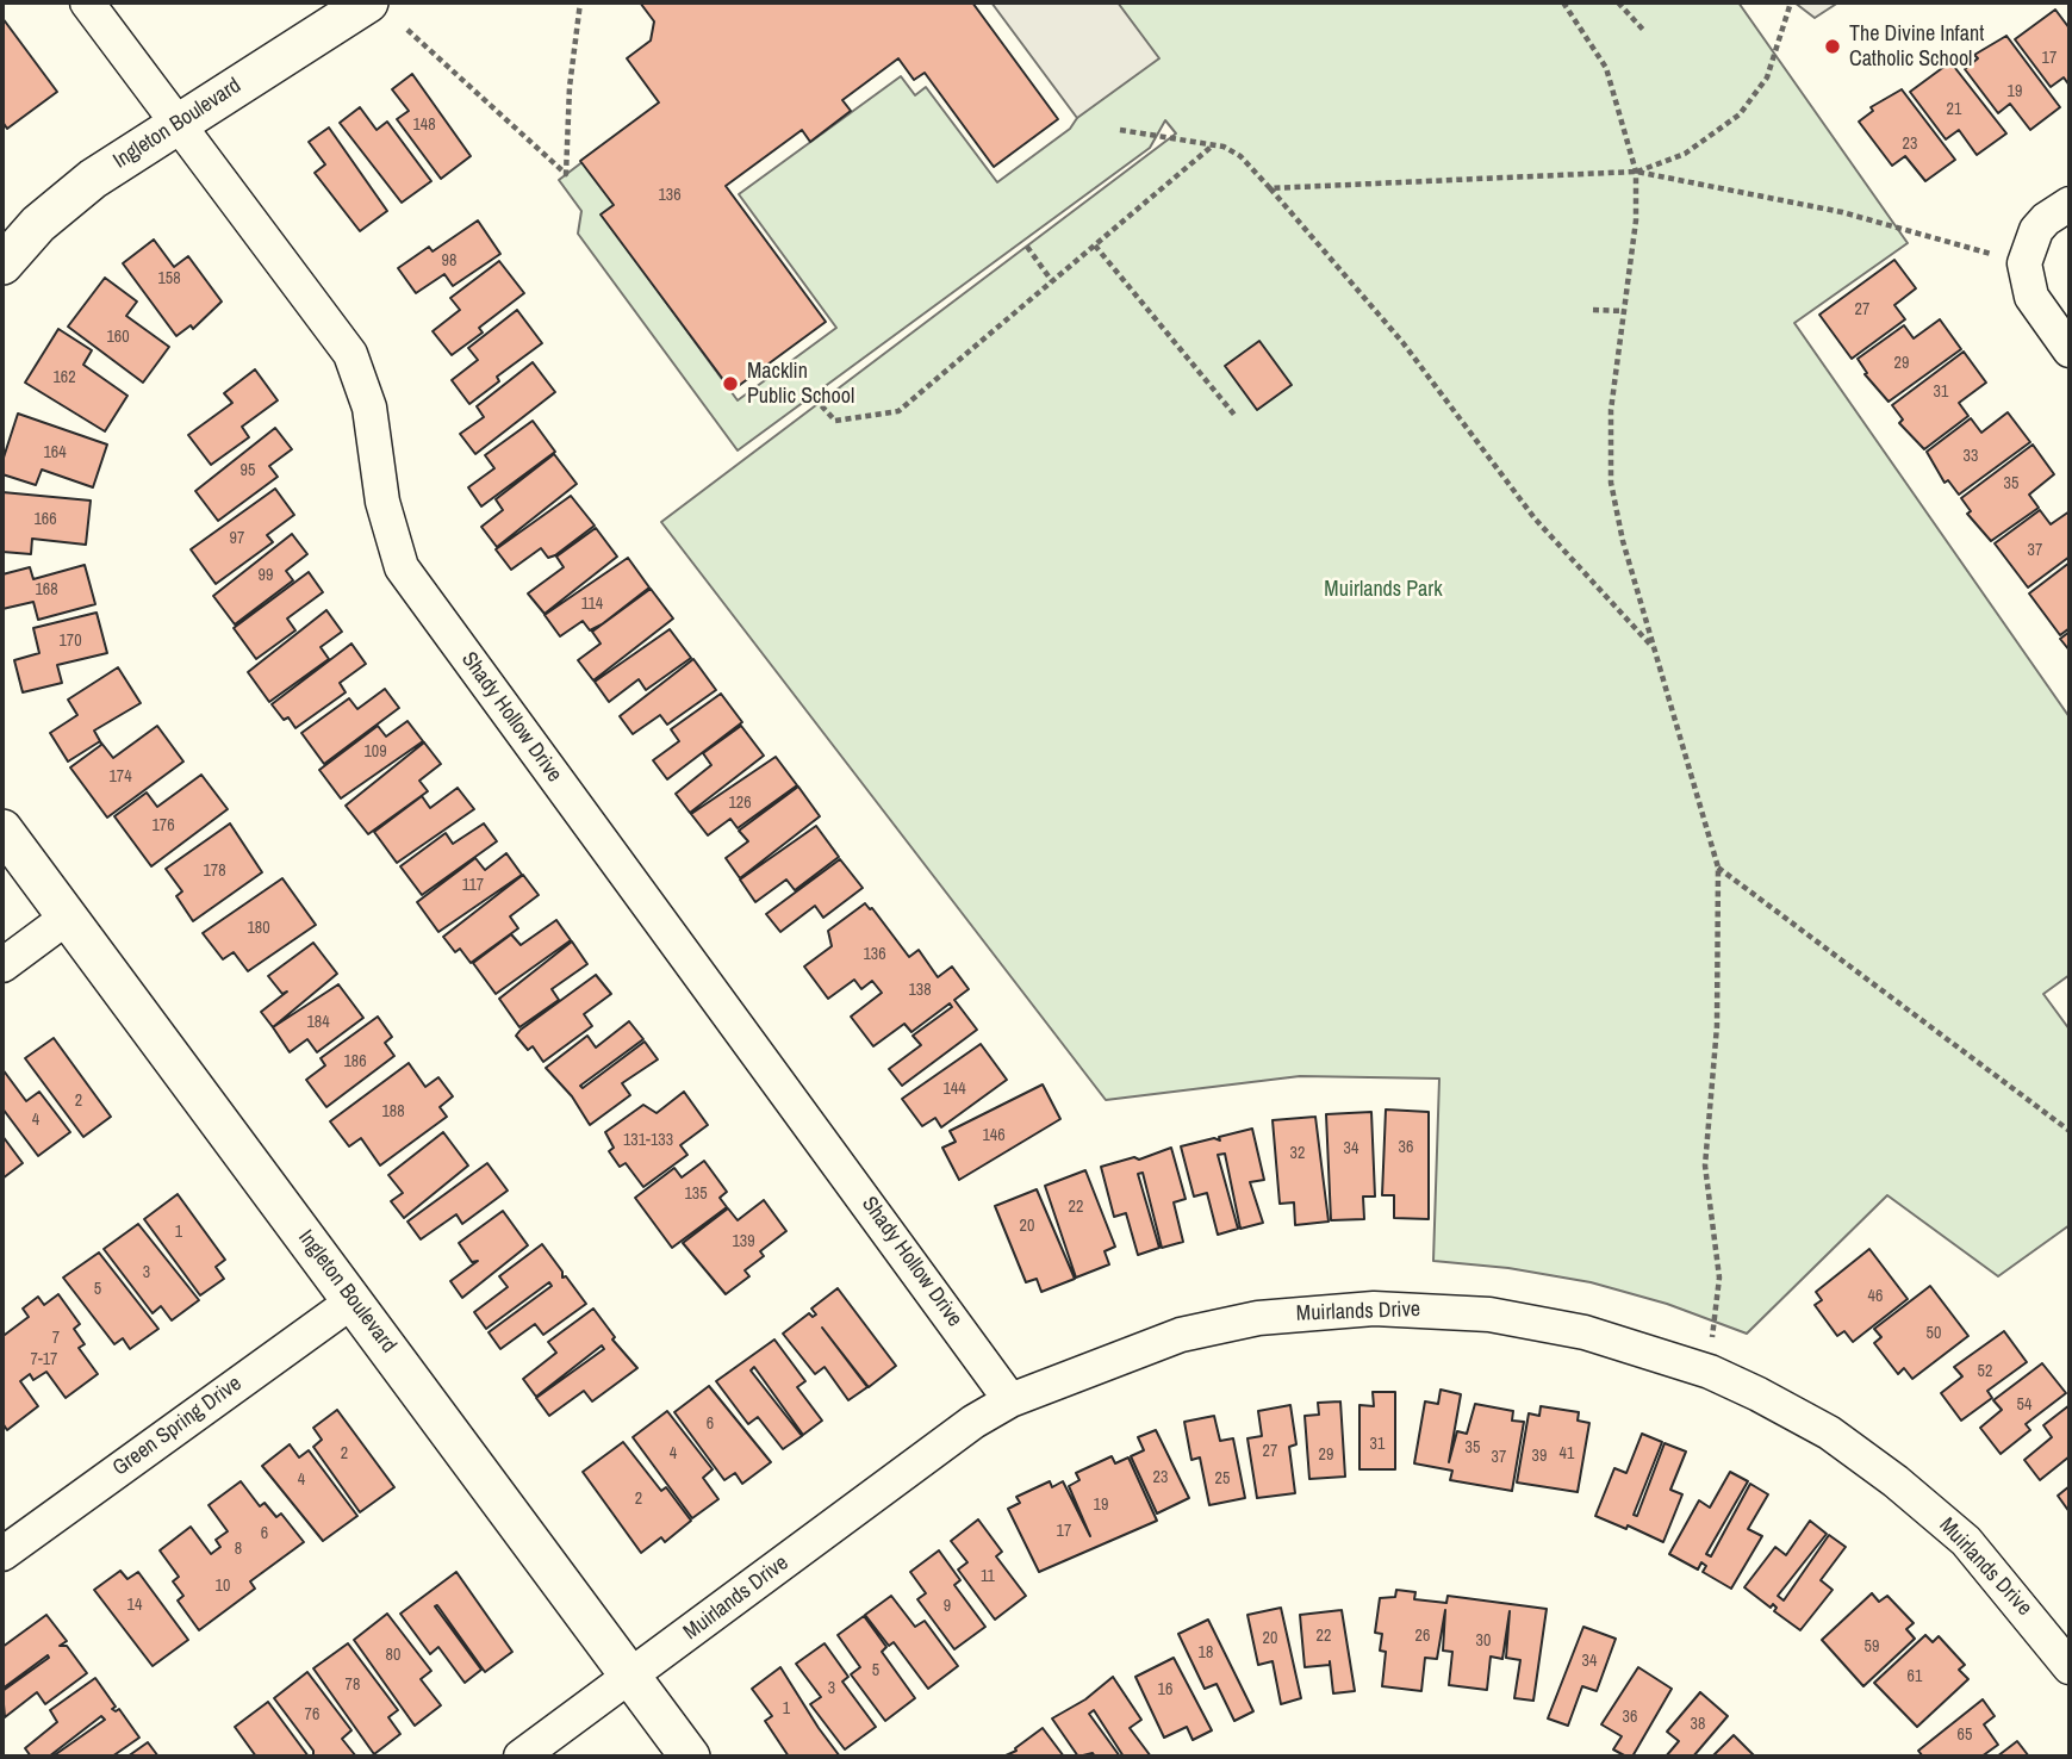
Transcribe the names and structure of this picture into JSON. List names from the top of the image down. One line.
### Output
{"streets":{"street":["Ingleton Boulevard","Shady Hollow Drive","Muirlands Drive","Green Spring Drive"]},"crossings":[["Ingleton Boulevard","Shady Hollow Drive"],["Ingleton Boulevard","Muirlands Drive"],["Ingleton Boulevard","Green Spring Drive"],["Shady Hollow Drive","Muirlands Drive"]],"parks":["Muirlands Park"],"places":["The Divine Infant Catholic School","Macklin Public School"],"house_numbers":["17","19","21","148","23","136","98","158","27","160","29","162","31","164","33","95","35","166","97","37","99","168","114","170","109","174","126","176","178","117","180","136","138","184","186","144","2","188","4","146","131-133","36","34","32","135","22","20","1","139","3","5","46","50","7","7-17","52","54","6","31","35","27","2","4","41","29","39","37","23","25","4","2","19","17","6","8","11","10","14","9","22","26","20","30","59","18","80","34","5","61","78","3","16","1","76","36","38","65"]}
